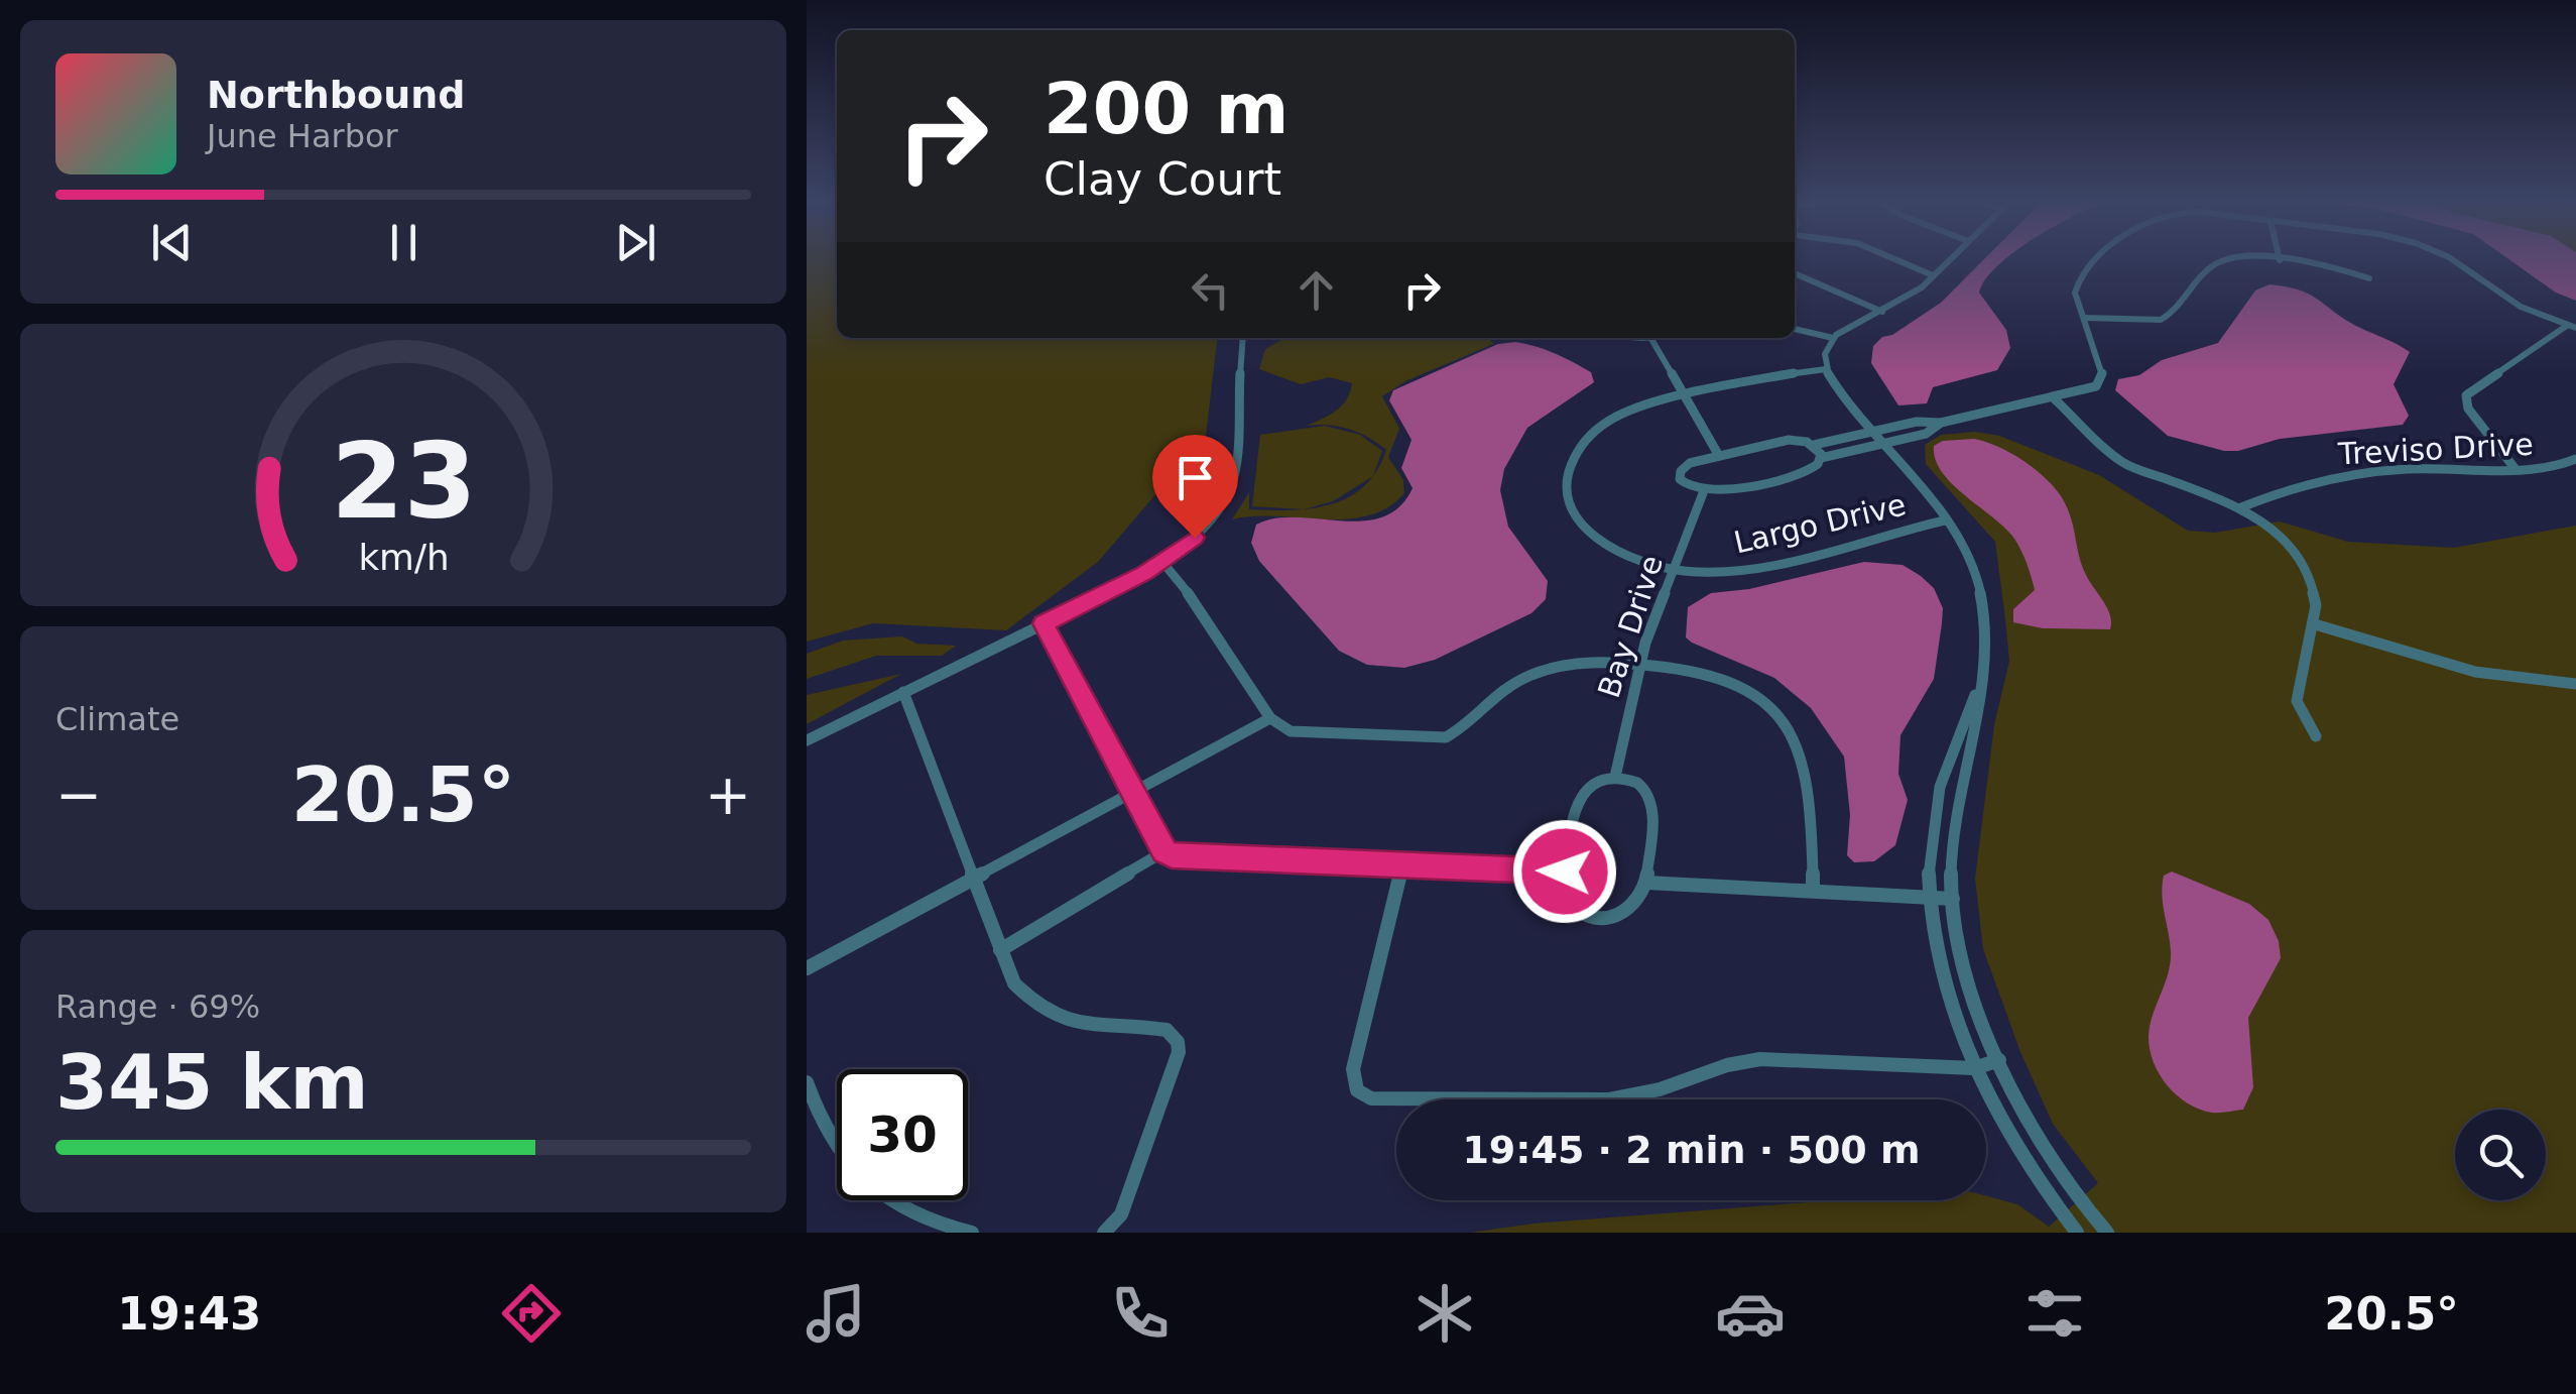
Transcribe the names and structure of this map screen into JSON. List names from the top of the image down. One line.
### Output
{"streets":{"street":["Treviso Drive","Largo Drive","Bay Drive"]},"crossings":[["Largo Drive","Bay Drive"]],"page":{"turn":["200 m","Clay Court"],"song":["Northbound","June Harbor"],"tile":["Climate",["Range · 69%","345 km"]],"heat":["−","20.5°","+"],"limit":"30","trip":"19:45 · 2 min · 500 m","tabs":["19:43","20.5°"],"gauge":["23","km/h"]}}
